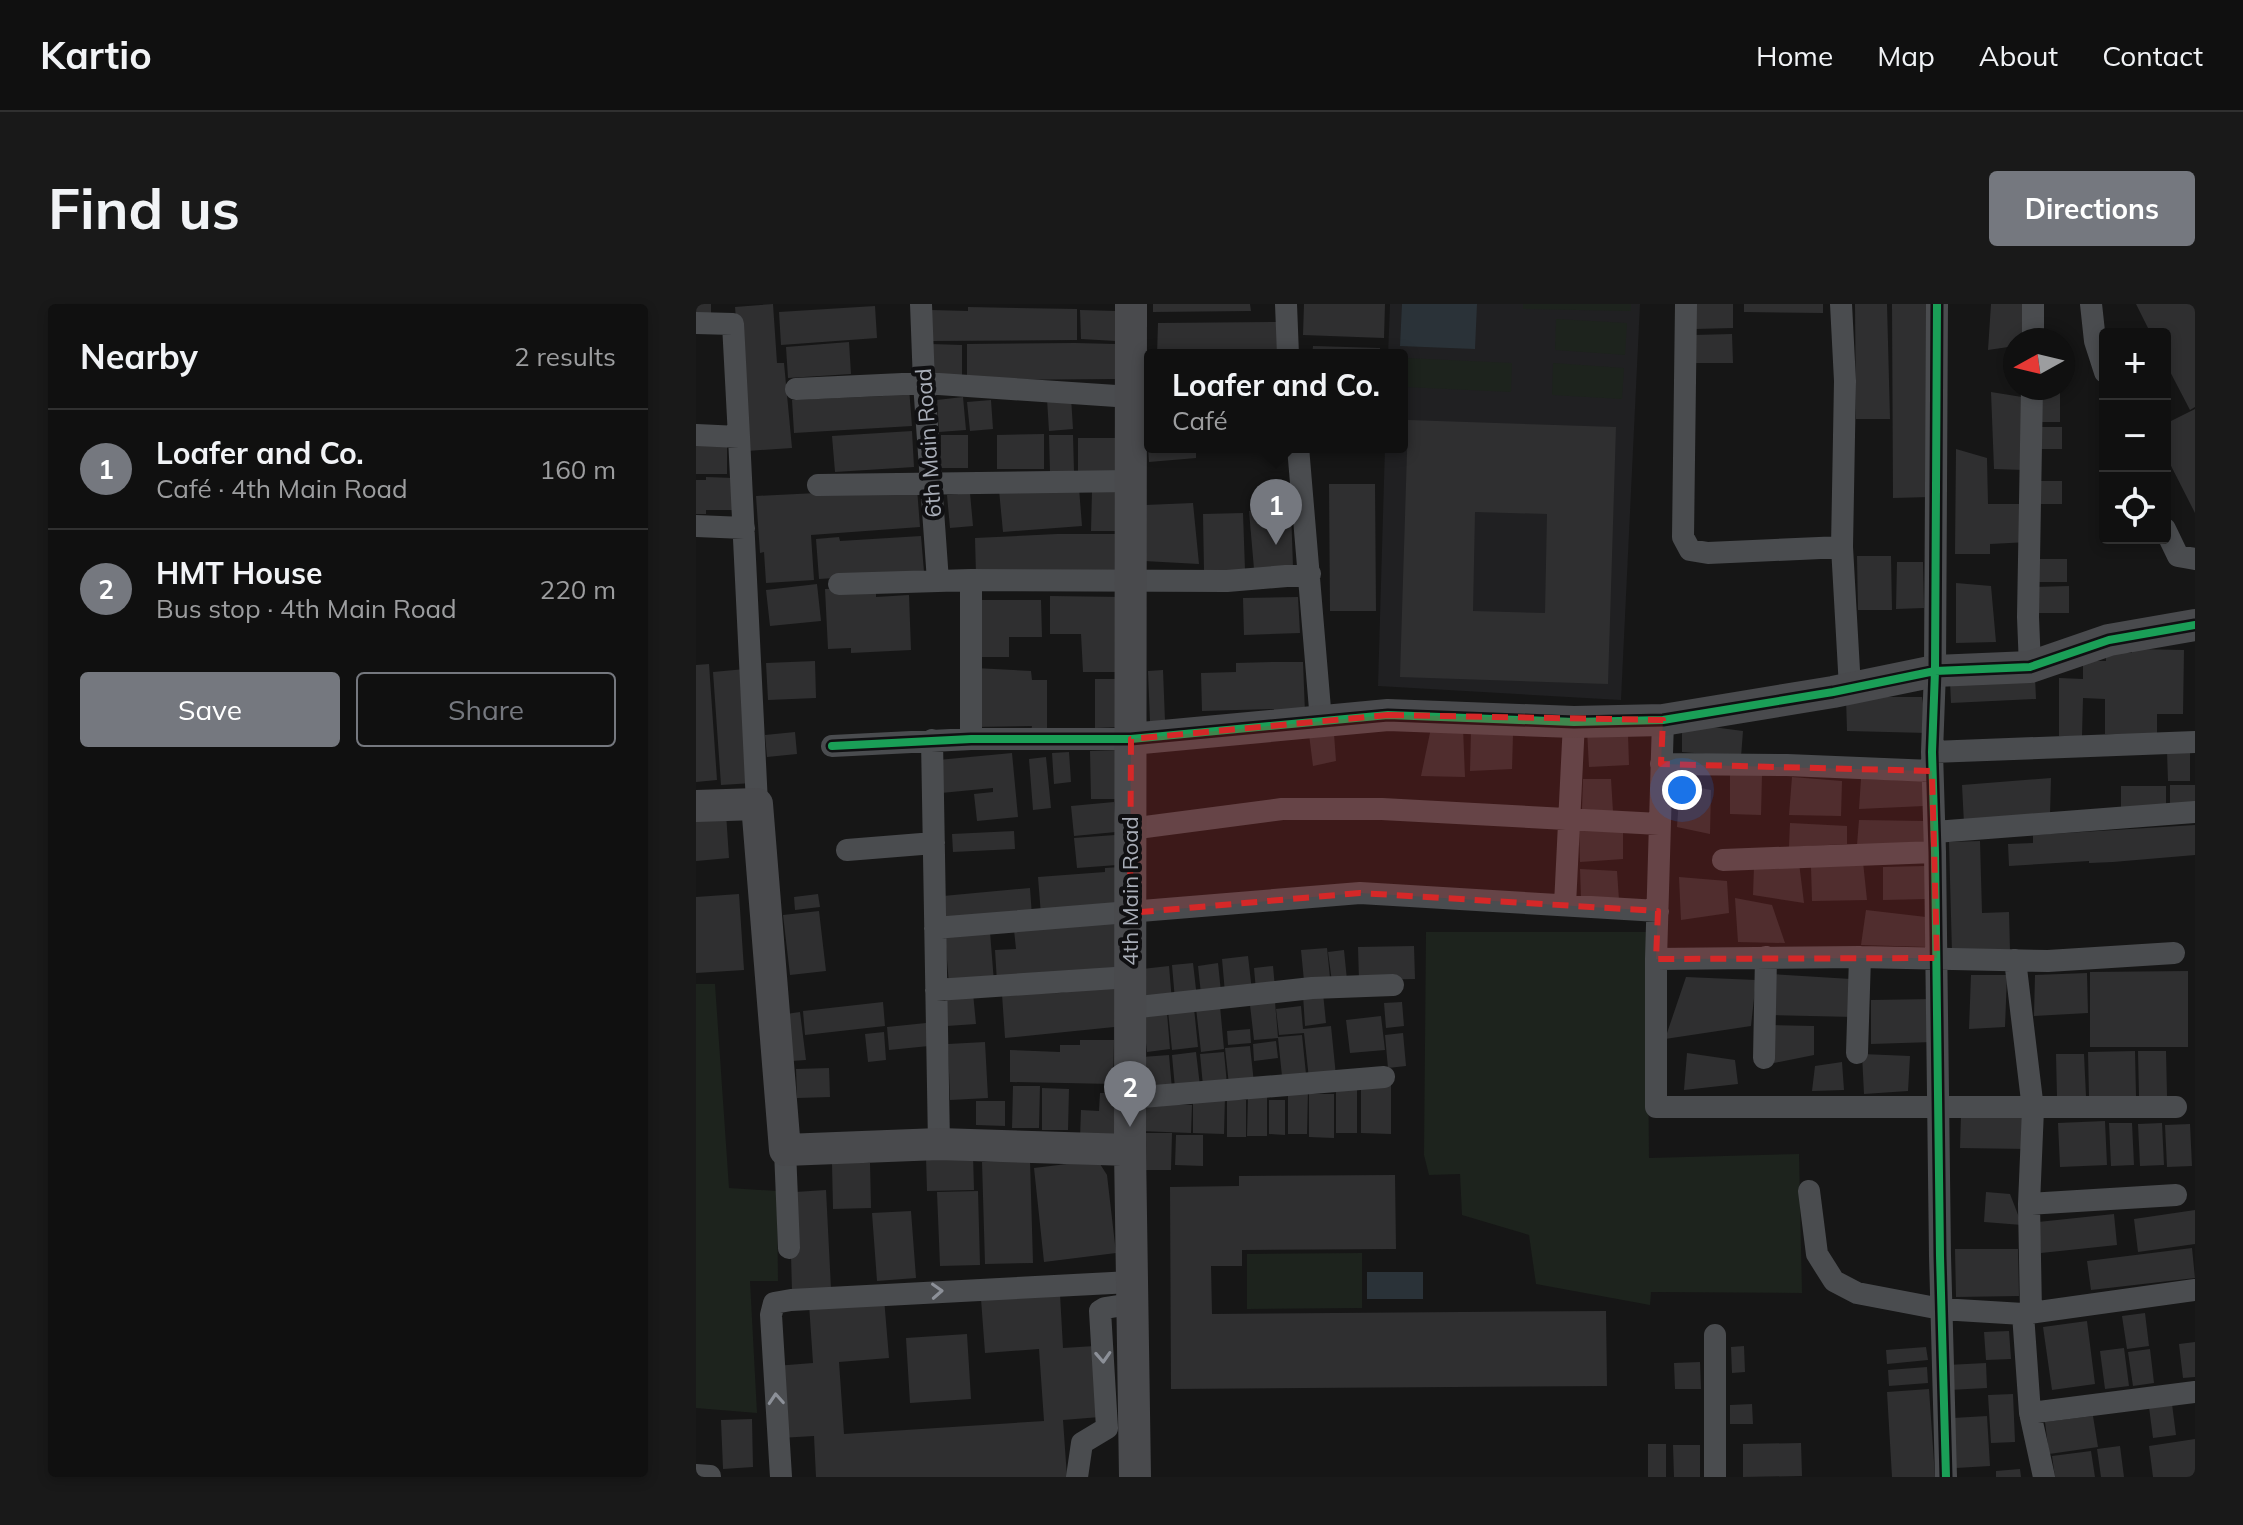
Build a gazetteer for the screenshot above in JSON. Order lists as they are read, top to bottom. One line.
{"streets":{"street":["6th Main Road","4th Main Road"]},"north":"left","page":{"header":"Kartio","nav":["Home","Map","About","Contact"],"buttons":["Directions",["Save","Share"]],"title":"Find us","heading":["Nearby","2 results"],"map_buttons":["+","−"],"popup":["Loafer and Co.","Café"],"list":[{"mark":"1","name":"Loafer and Co.","note":"Café · 4th Main Road","value":"160 m"},{"mark":"2","name":"HMT House","note":"Bus stop · 4th Main Road","value":"220 m"}],"pins":["1","2"]}}
